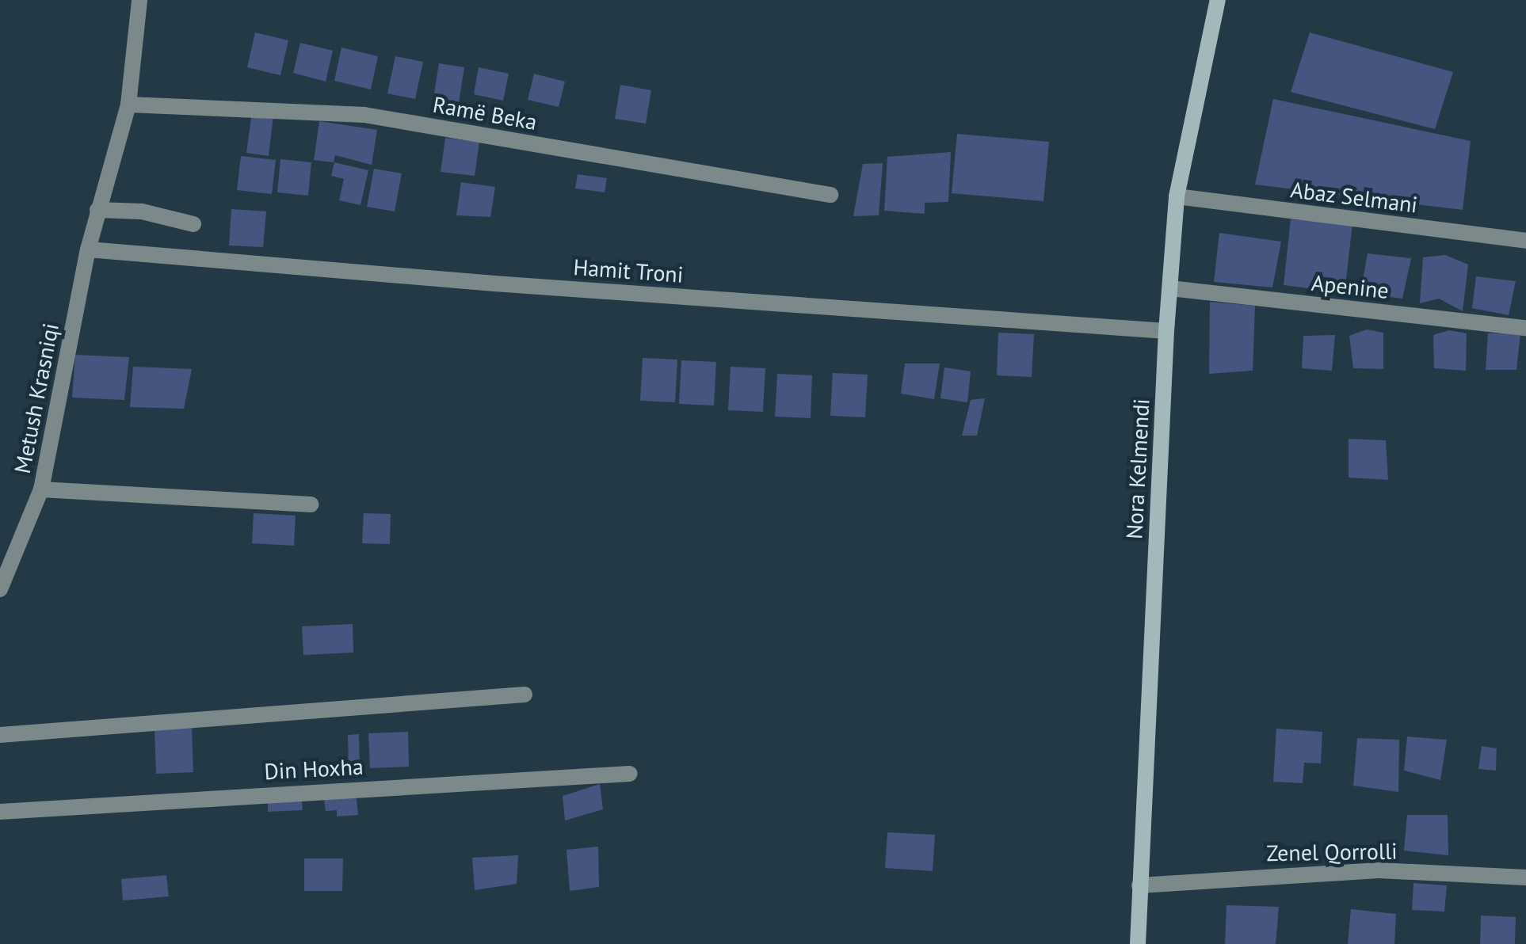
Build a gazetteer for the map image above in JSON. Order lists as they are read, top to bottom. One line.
{"streets":{"street":["Ramë Beka","Abaz Selmani","Hamit Troni","Apenine","Metush Krasniqi","Nora Kelmendi","Din Hoxha","Zenel Qorrolli"]},"crossings":[["Ramë Beka","Metush Krasniqi"],["Abaz Selmani","Nora Kelmendi"],["Hamit Troni","Metush Krasniqi"],["Hamit Troni","Nora Kelmendi"],["Apenine","Nora Kelmendi"],["Nora Kelmendi","Zenel Qorrolli"]]}
